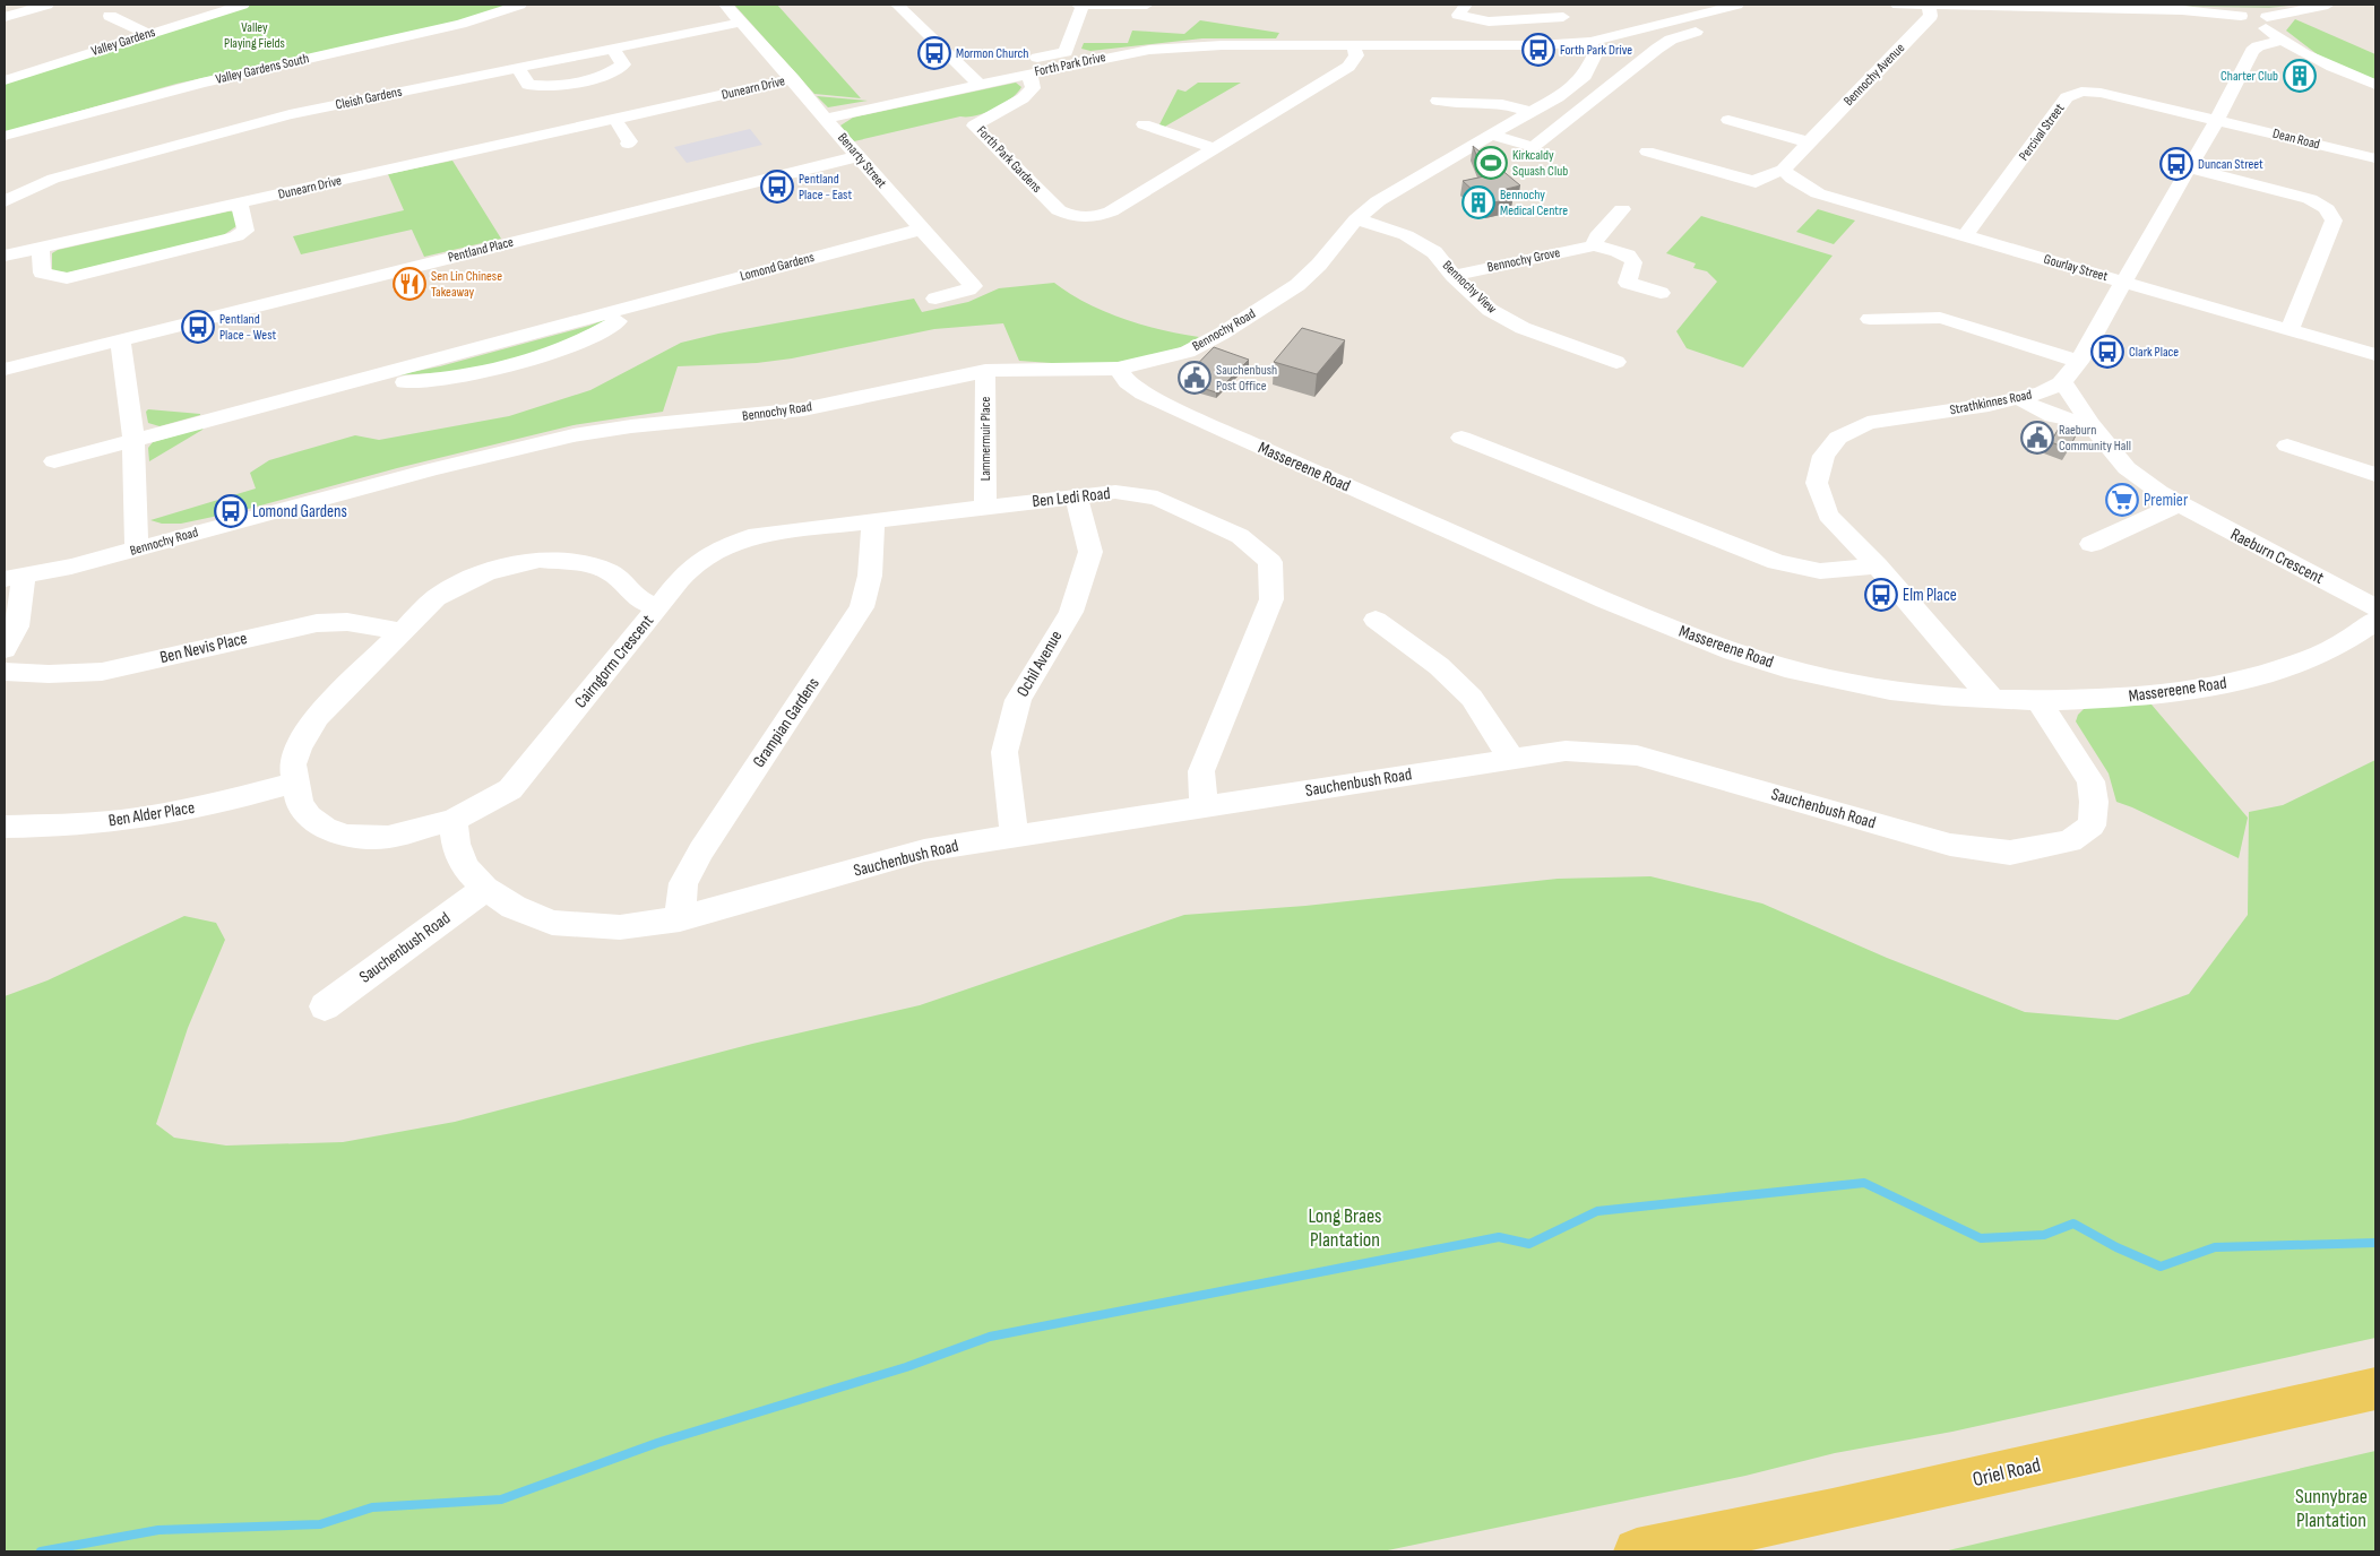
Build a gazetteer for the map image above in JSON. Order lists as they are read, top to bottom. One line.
{"streets":{"main road":["Oriel Road"],"street":["Valley Gardens","Forth Park Drive","Valley Gardens South","Bennochy Avenue","Dunearn Drive","Cleish Gardens","Percival Street","Dean Road","Forth Park Gardens","Benarty Street","Pentland Place","Bennochy Grove","Lomond Gardens","Gourlay Street","Bennochy View","Bennochy Road","Strathkinnes Road","Lammermuir Place","Massereene Road","Ben Ledi Road","Raeburn Crescent","Ben Nevis Place","Cairngorm Crescent","Ochil Avenue","Grampian Gardens","Sauchenbush Road","Ben Alder Place"]},"crossings":[["Forth Park Drive","Forth Park Gardens"],["Forth Park Drive","Benarty Street"],["Bennochy Avenue","Gourlay Street"],["Dunearn Drive","Benarty Street"],["Cleish Gardens","Benarty Street"],["Percival Street","Dean Road"],["Percival Street","Gourlay Street"],["Benarty Street","Pentland Place"],["Benarty Street","Lomond Gardens"],["Bennochy Grove","Bennochy View"],["Bennochy View","Bennochy Road"],["Bennochy Road","Lammermuir Place"],["Bennochy Road","Massereene Road"],["Strathkinnes Road","Massereene Road"],["Strathkinnes Road","Raeburn Crescent"],["Lammermuir Place","Ben Ledi Road"],["Massereene Road","Sauchenbush Road"],["Ben Ledi Road","Cairngorm Crescent"],["Ben Ledi Road","Ochil Avenue"],["Ben Ledi Road","Grampian Gardens"],["Ben Ledi Road","Sauchenbush Road"],["Ben Nevis Place","Cairngorm Crescent"],["Cairngorm Crescent","Sauchenbush Road"],["Cairngorm Crescent","Ben Alder Place"],["Ochil Avenue","Sauchenbush Road"],["Grampian Gardens","Sauchenbush Road"]],"parks":["Valley Playing Fields","Long Braes Plantation","Sunnybrae Plantation"],"places":{"bus stop":["Forth Park Drive","Mormon Church","Duncan Street","Pentland Place - East","Pentland Place - West","Clark Place","Lomond Gardens","Elm Place"],"building":["Charter Club","Bennochy Medical Centre"],"sports":["Kirkcaldy Squash Club"],"restaurant":["Sen Lin Chinese Takeaway"],"public building":["Sauchenbush Post Office","Raeburn Community Hall"],"supermarket":["Premier"]}}
